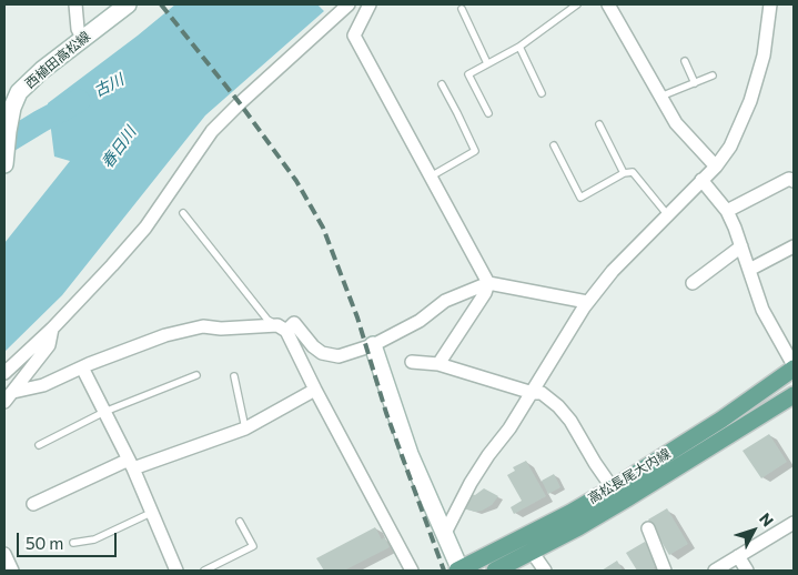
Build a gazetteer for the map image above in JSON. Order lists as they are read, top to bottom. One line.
{"streets":{"main road":["高松長尾大内線"],"street":["西植田高松線"]},"water":["古川","春日川"],"scale_bar":"50 m","north":"top right"}
